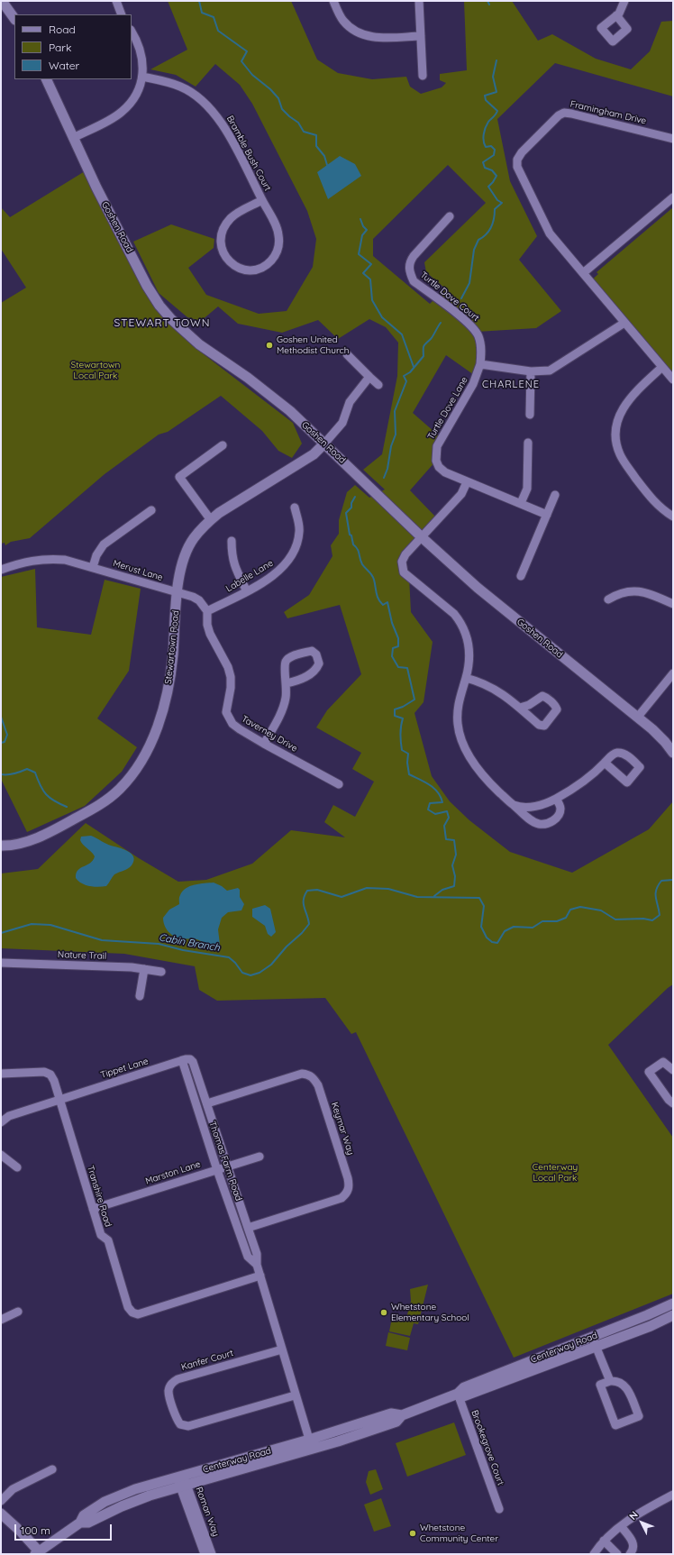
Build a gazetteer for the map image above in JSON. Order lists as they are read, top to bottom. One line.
{"streets":{"street":["Framingham Drive","Bramble Bush Court","Goshen Road","Turtle Dove Court","Turtle Dove Lane","Merust Lane","Labelle Lane","Stewartown Road","Taverney Drive","Nature Trail","Tippet Lane","Keymar Way","Thomas Farm Road","Marston Lane","Transhire Road","Centerway Road","Kanfer Court","Brookegrove Court","Roman Way"]},"crossings":[["Goshen Road","Stewartown Road"],["Turtle Dove Court","Turtle Dove Lane"],["Merust Lane","Stewartown Road"],["Labelle Lane","Taverney Drive"],["Tippet Lane","Thomas Farm Road"],["Tippet Lane","Transhire Road"],["Keymar Way","Thomas Farm Road"],["Thomas Farm Road","Marston Lane"],["Thomas Farm Road","Transhire Road"],["Thomas Farm Road","Centerway Road"],["Thomas Farm Road","Kanfer Court"],["Marston Lane","Transhire Road"],["Centerway Road","Brookegrove Court"],["Centerway Road","Roman Way"]],"districts":["STEWART TOWN","CHARLENE"],"water":["Cabin Branch"],"parks":["Stewartown Local Park","Centerway Local Park"],"places":["Goshen United Methodist Church","Whetstone Elementary School","Whetstone Community Center"],"legend":["Road","Park","Water"],"scale_bar":"100 m","north":"top left"}
